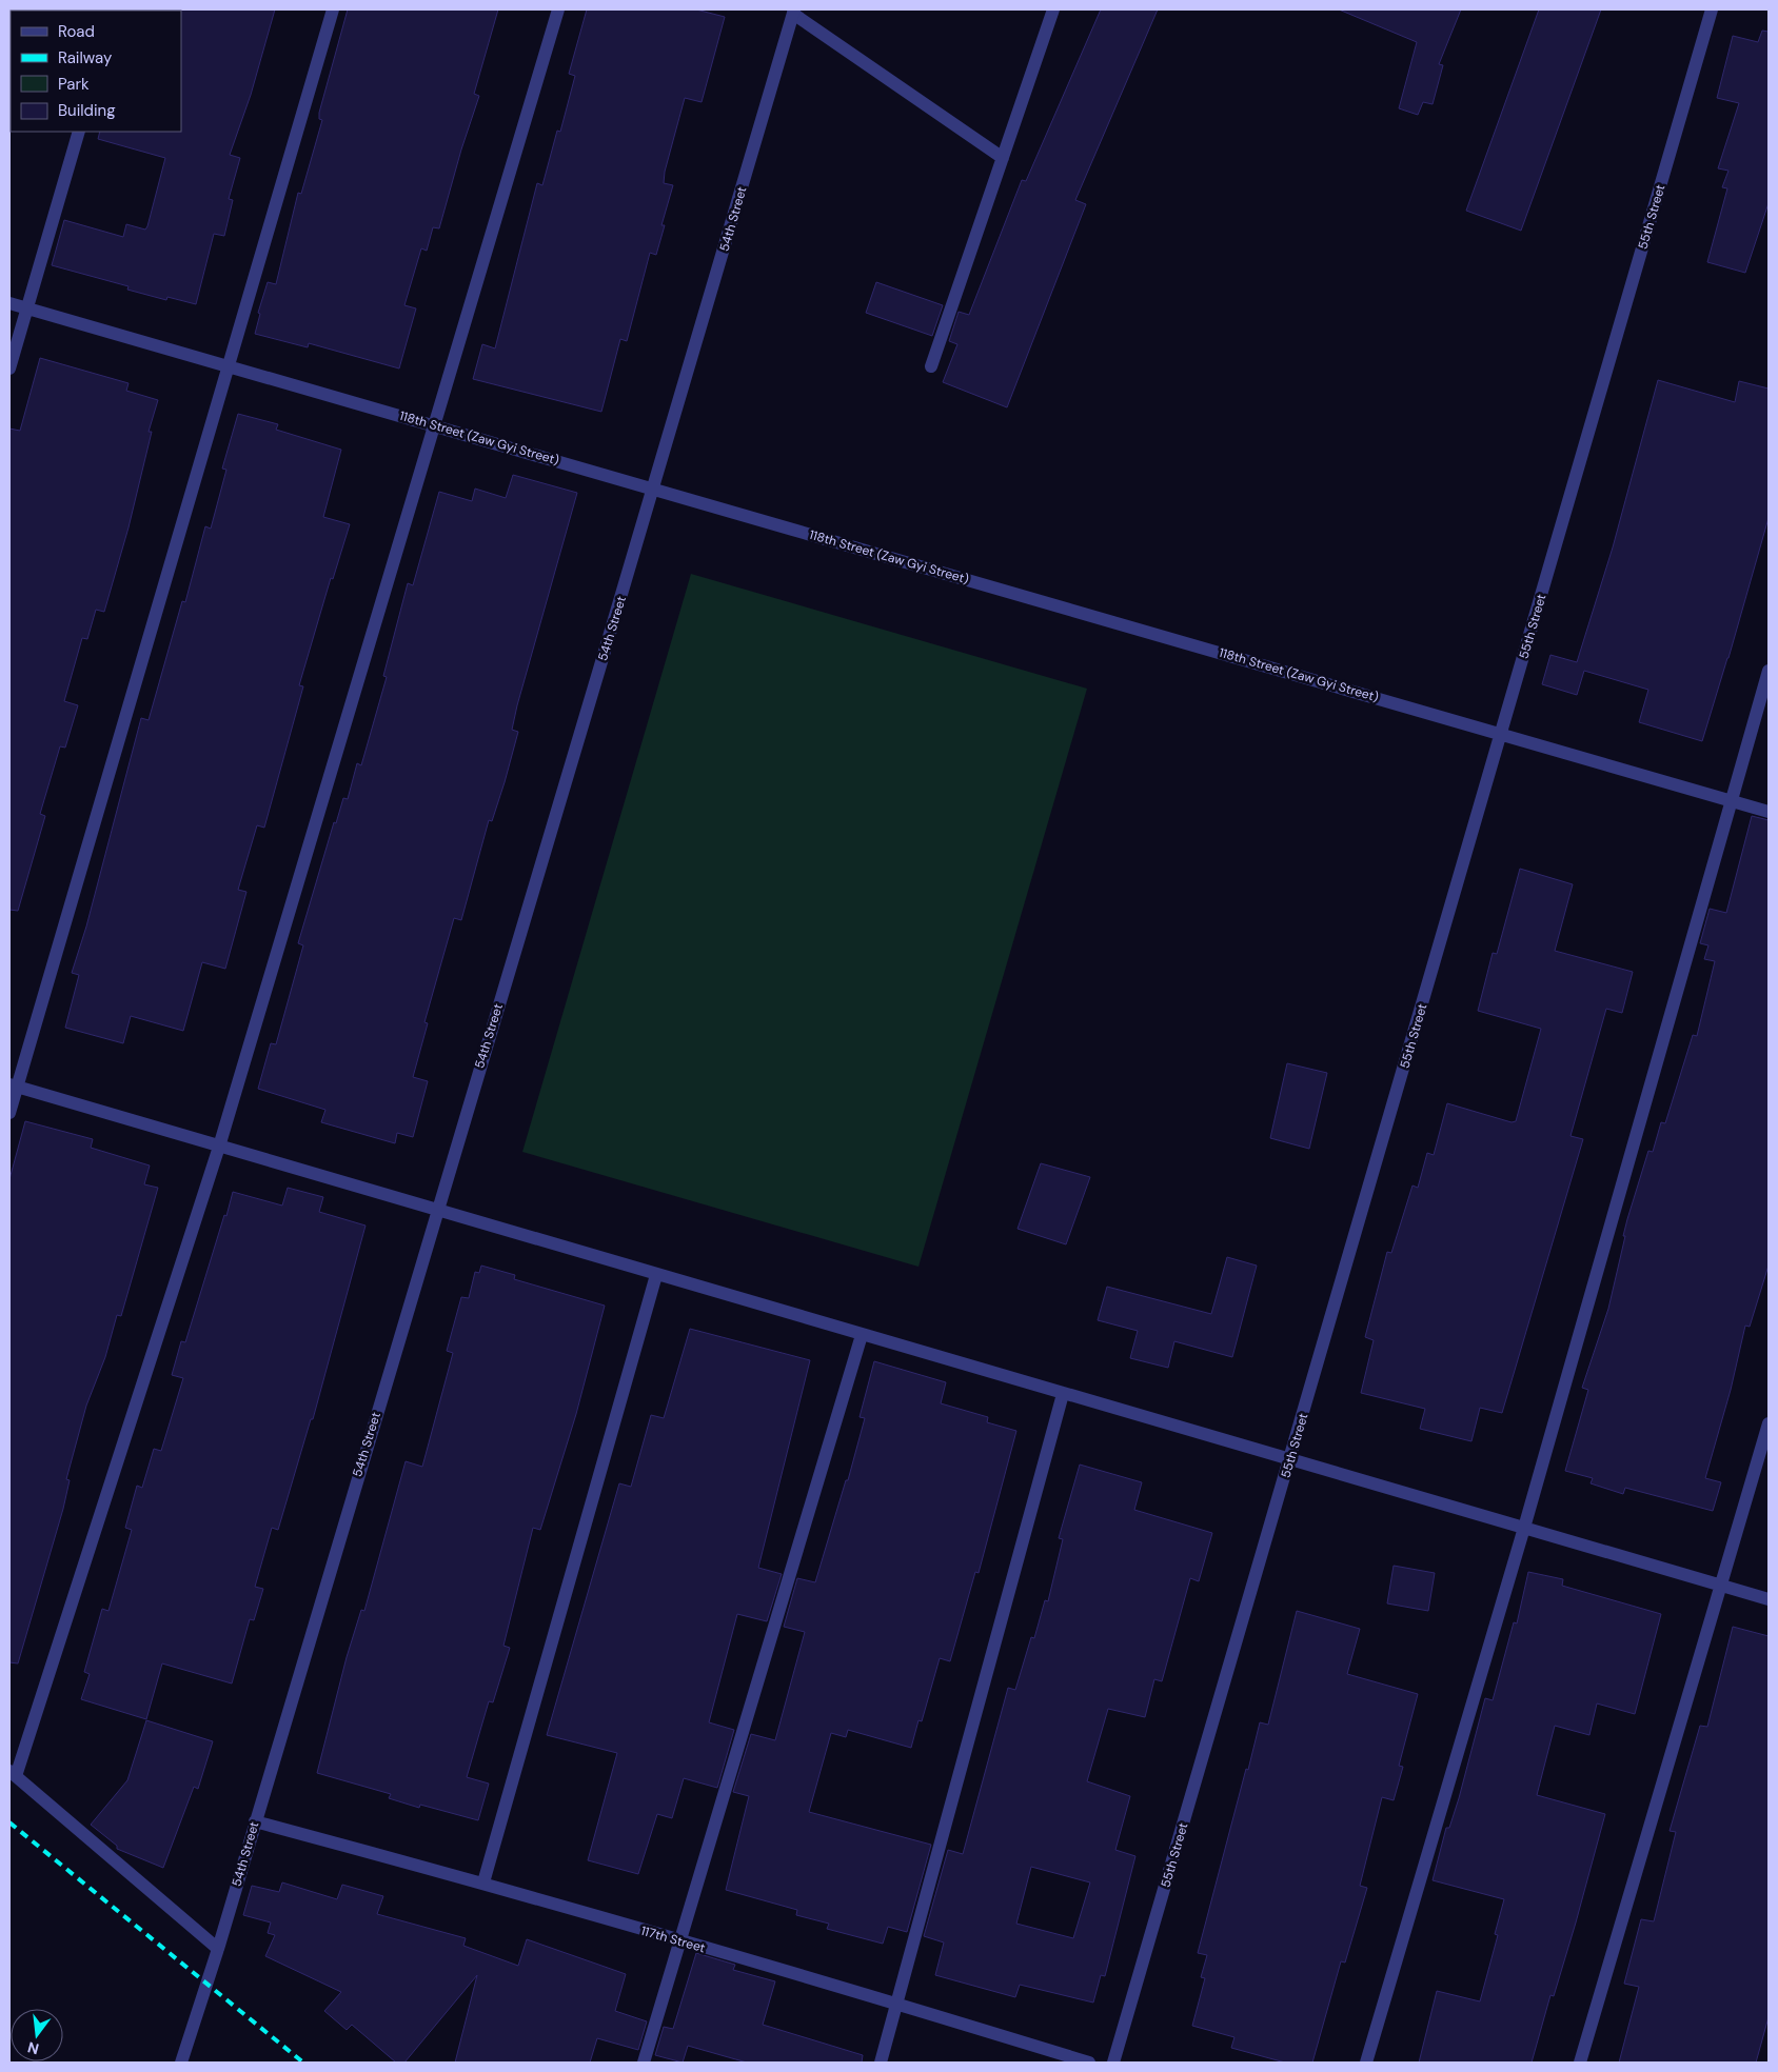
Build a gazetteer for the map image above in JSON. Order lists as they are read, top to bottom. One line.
{"streets":{"street":["55th Street","54th Street","118th Street (Zaw Gyi Street)","117th Street"]},"crossings":[["55th Street","118th Street (Zaw Gyi Street)"],["54th Street","118th Street (Zaw Gyi Street)"],["54th Street","117th Street"]],"legend":["Road","Railway","Park","Building"],"north":"bottom"}
